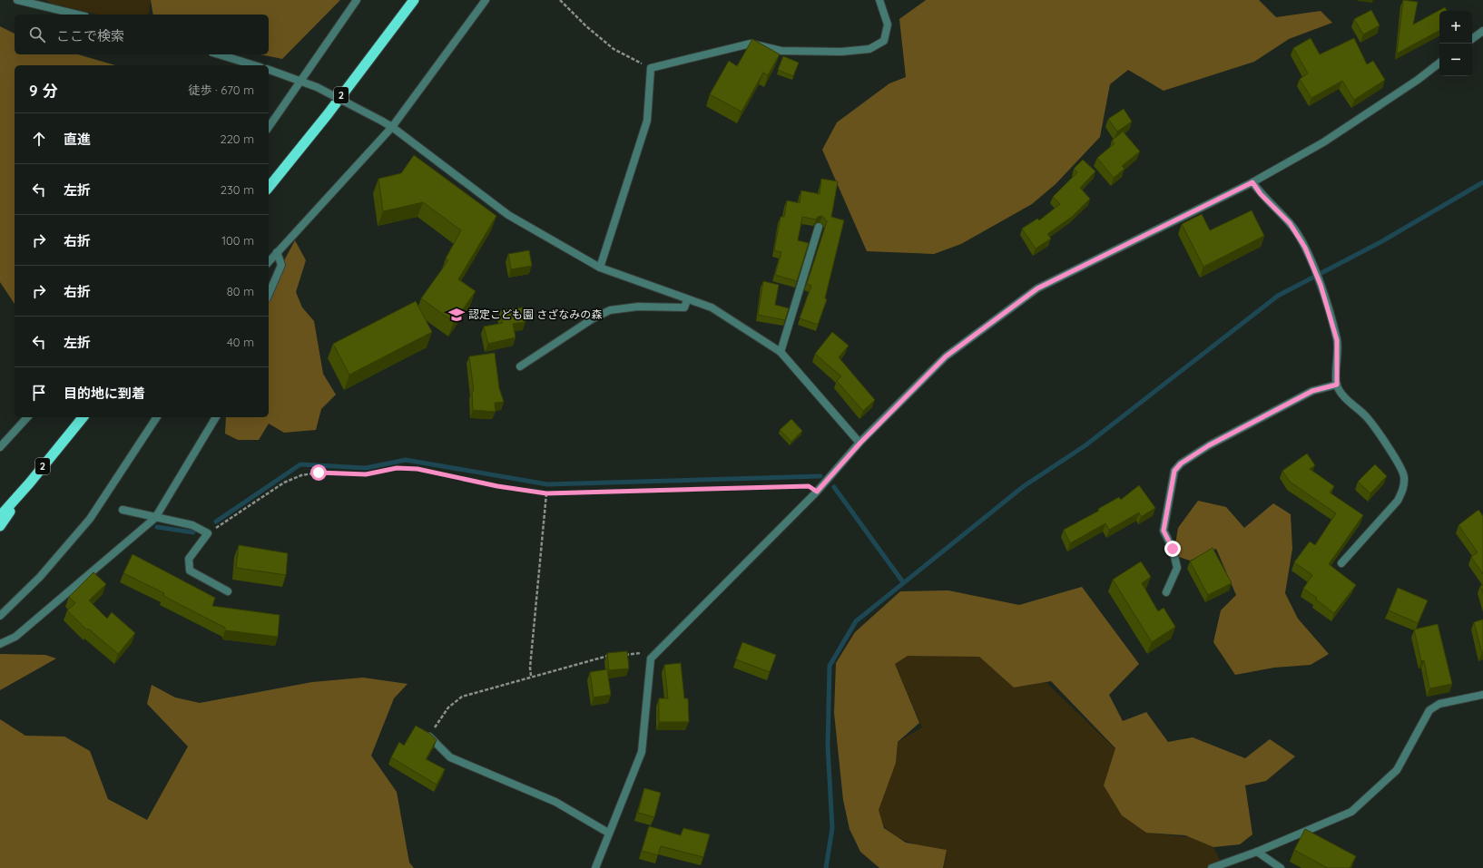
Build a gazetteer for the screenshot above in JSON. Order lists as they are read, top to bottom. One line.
{"streets":{"highway":["2"]},"places":{"school or university":["認定こども園 さざなみの森"]},"page":{"map_buttons":["+","−"],"search":"ここで検索","heading":["9 分","徒歩 · 670 m"],"list":[["直進","220 m"],["左折","230 m"],["右折","100 m"],["右折","80 m"],["左折","40 m"],"目的地に到着"]}}
